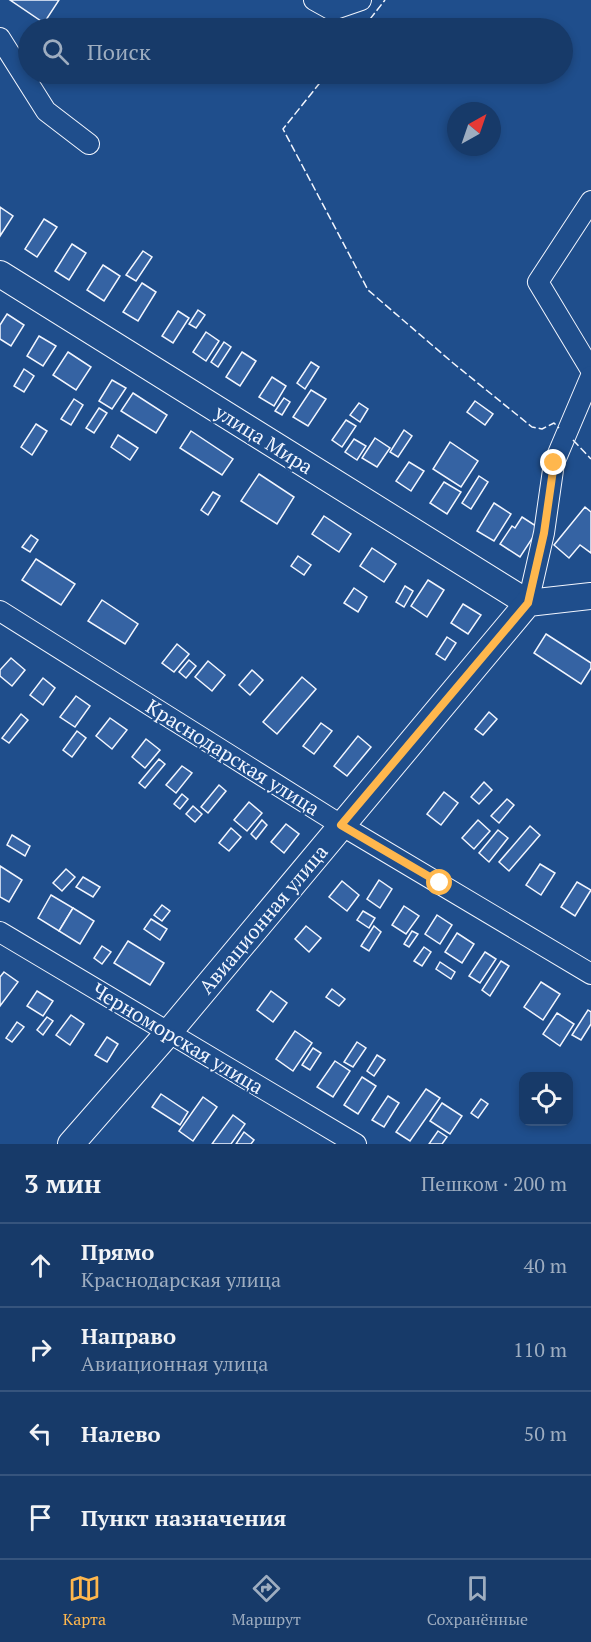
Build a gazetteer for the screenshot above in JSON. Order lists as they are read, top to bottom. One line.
{"streets":{"main road":["улица Мира","Авиационная улица"],"street":["Краснодарская улица","Черноморская улица"]},"crossings":[["улица Мира","Авиационная улица"],["Краснодарская улица","Авиационная улица"],["Авиационная улица","Черноморская улица"]],"north":"top right","page":{"search":"Поиск","heading":["3 мин","Пешком · 200 m"],"list":[["Прямо","Краснодарская улица","40 m"],["Направо","Авиационная улица","110 m"],["Налево","50 m"],"Пункт назначения"],"nav":["Карта","Маршрут","Сохранённые"]}}
